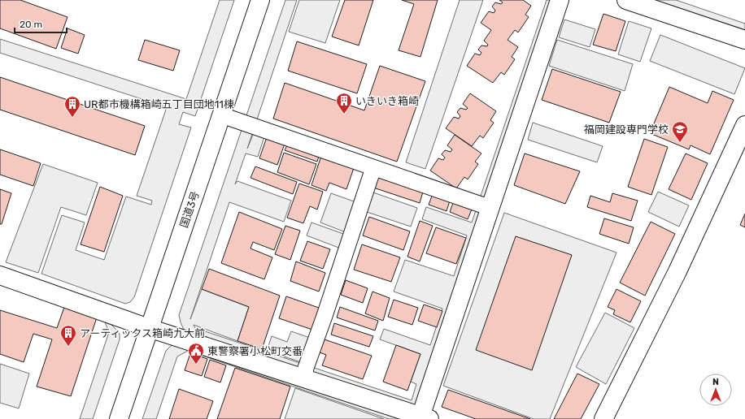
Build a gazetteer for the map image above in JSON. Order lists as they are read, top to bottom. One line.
{"streets":{"main road":["国道3号"]},"places":{"building":["いきいき箱崎","UR都市機構箱崎五丁目団地11棟","アーティックス箱崎九大前"],"school or university":["福岡建設専門学校"],"public building":["東警察署小松町交番"]},"scale_bar":"20 m","north":"top"}
